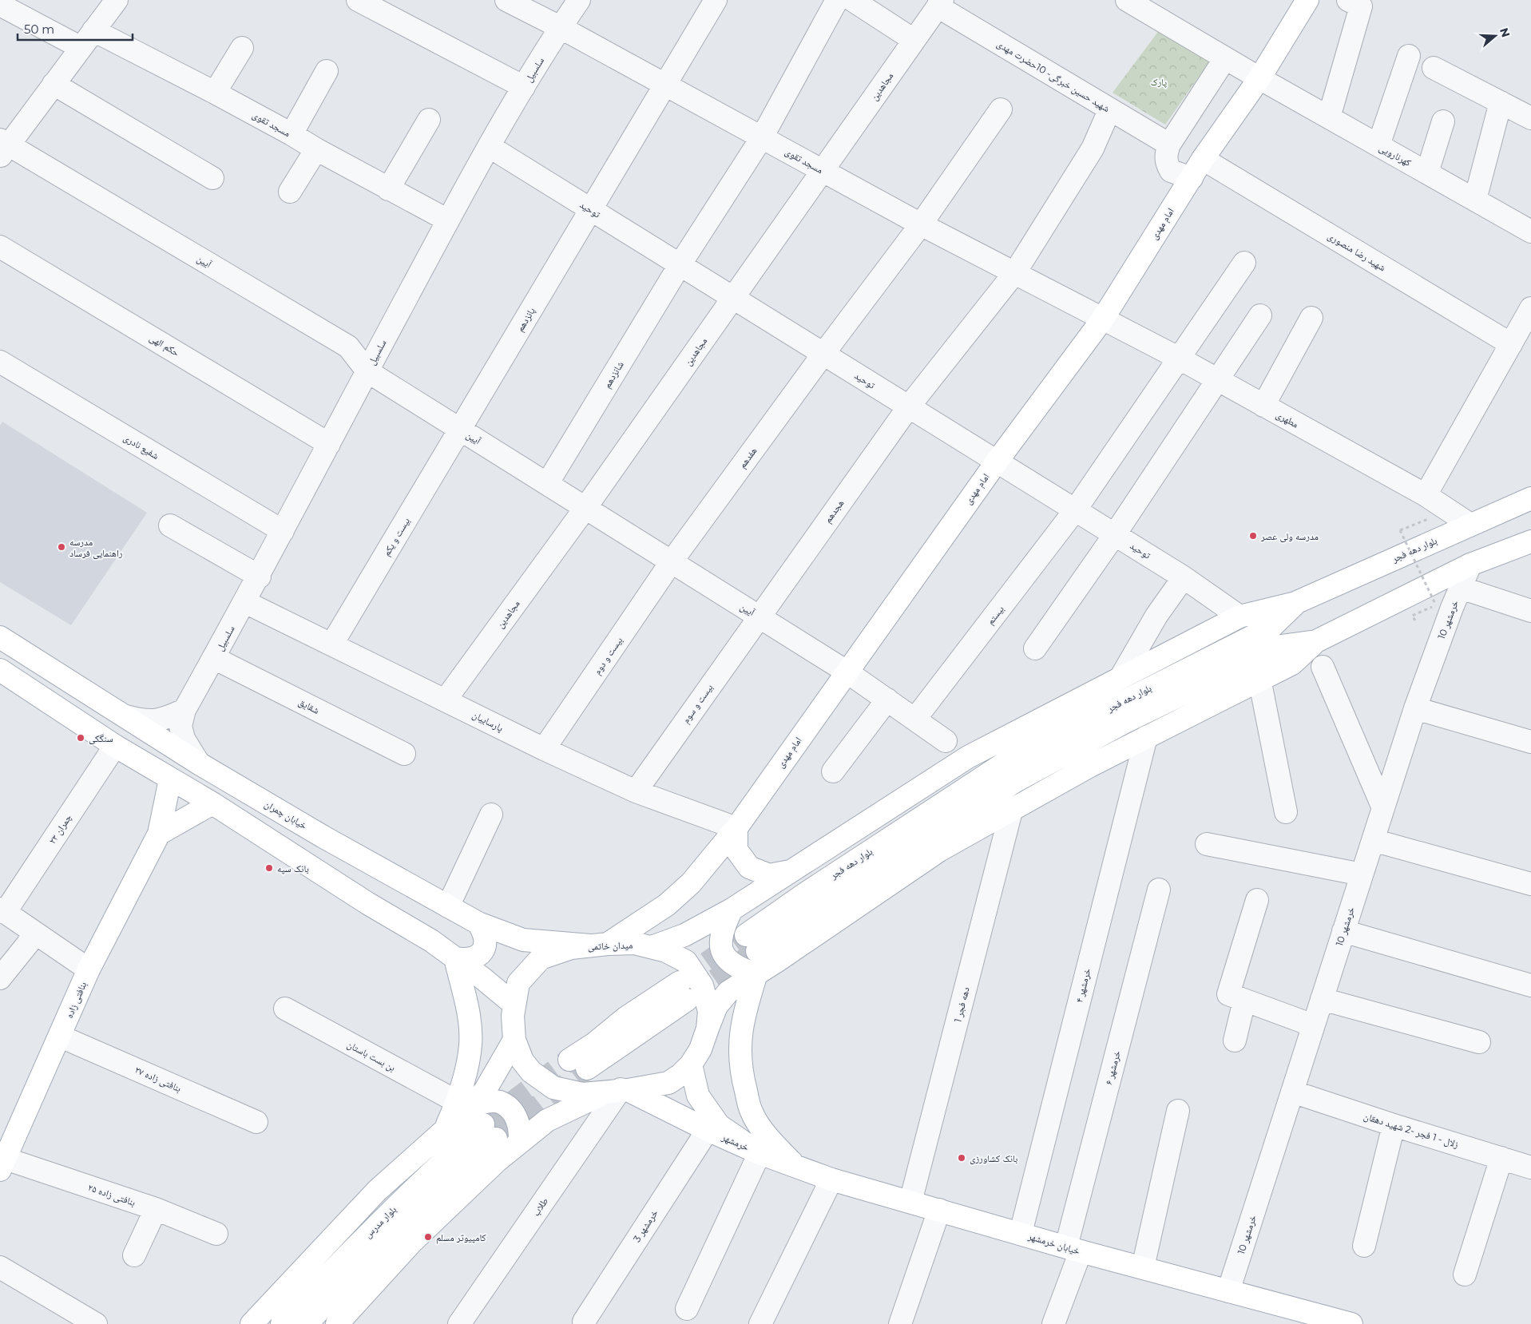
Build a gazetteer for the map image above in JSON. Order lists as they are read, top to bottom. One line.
{"streets":{"main road":["امام مهدی","بلوار دهه فجر","خیابان چمران","میدان خاتمی","بنافتی زاده","خرمشهر","بلوار مدرس","خیابان خرمشهر"],"street":["سلسبیل","شهید حسین خبرگی- 10حضرت مهدی","مجاهدین","مسجد تقوی","کهرنارویی","توحید","شهید رضا منصوری","آیین","پانزدهم","حکم الهی","شانزدهم","مطهری","شفیع نادری","هفدهم","هجدهم","بیست و یکم","بیستم","خرمشهر 10","بیست و دوم","بیست و سوم","شقایق","پارساییان","چمران ۲۳","خرمشهر ۴","دهه فجر 1","بن بست باستان","خرمشهر ۶","بنافتی زاده ۲۷","زلال - 1 فجر -2 شهید دهقان","بنافتی زاده ۲۵","طلاب","خرمشهر 3"]},"crossings":[["سلسبیل","مسجد تقوی"],["سلسبیل","توحید"],["سلسبیل","آیین"],["سلسبیل","حکم الهی"],["سلسبیل","شفیع نادری"],["سلسبیل","شقایق"],["سلسبیل","پارساییان"],["سلسبیل","خیابان چمران"],["شهید حسین خبرگی- 10حضرت مهدی","مجاهدین"],["شهید حسین خبرگی- 10حضرت مهدی","هجدهم"],["مجاهدین","مسجد تقوی"],["مجاهدین","توحید"],["مجاهدین","آیین"],["مجاهدین","پارساییان"],["مسجد تقوی","امام مهدی"],["مسجد تقوی","پانزدهم"],["مسجد تقوی","شانزدهم"],["مسجد تقوی","مطهری"],["مسجد تقوی","هفدهم"],["مسجد تقوی","هجدهم"],["کهرنارویی","امام مهدی"],["توحید","امام مهدی"],["توحید","پانزدهم"],["توحید","شانزدهم"],["توحید","هفدهم"],["توحید","هجدهم"],["توحید","بیستم"],["امام مهدی","شهید رضا منصوری"],["امام مهدی","آیین"],["امام مهدی","مطهری"],["امام مهدی","پارساییان"],["امام مهدی","خیابان چمران"],["امام مهدی","میدان خاتمی"],["آیین","پانزدهم"],["آیین","شانزدهم"],["آیین","هفدهم"],["آیین","هجدهم"],["آیین","بیست و یکم"],["آیین","بیستم"],["آیین","بیست و دوم"],["آیین","بیست و سوم"],["پانزدهم","بیست و یکم"],["مطهری","بلوار دهه فجر"],["هفدهم","بیست و دوم"],["هجدهم","بیست و سوم"],["بیست و یکم","پارساییان"],["بلوار دهه فجر","خرمشهر 10"],["خرمشهر 10","زلال - 1 فجر -2 شهید دهقان"],["خرمشهر 10","خیابان خرمشهر"],["بیست و دوم","پارساییان"],["بیست و سوم","پارساییان"],["خیابان چمران","میدان خاتمی"],["میدان خاتمی","خرمشهر"],["میدان خاتمی","طلاب"],["خرمشهر ۴","خیابان خرمشهر"],["بنافتی زاده","بنافتی زاده ۲۷"],["بنافتی زاده","بنافتی زاده ۲۵"],["دهه فجر 1","خیابان خرمشهر"],["خرمشهر ۶","خیابان خرمشهر"],["خرمشهر","طلاب"],["خرمشهر","خرمشهر 3"],["خرمشهر","خیابان خرمشهر"]],"parks":["پارک"],"places":["مدرسه ولی عصر","مدرسه راهنمایی فرساد","سنگکی","بانک سپه","بانک کشاورزی","کامپیوتر مسلم"],"scale_bar":"50 m","north":"right"}
